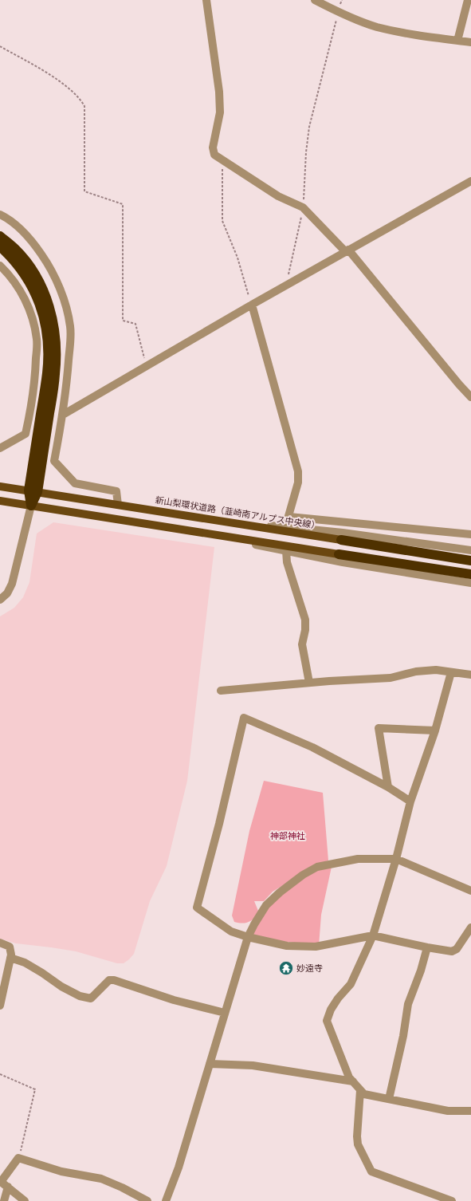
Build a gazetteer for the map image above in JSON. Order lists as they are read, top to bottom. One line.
{"streets":{"highway":["新山梨環状道路（韮崎南アルプス中央線）"]},"parks":["神部神社"],"places":{"temple":["妙遠寺"]}}
